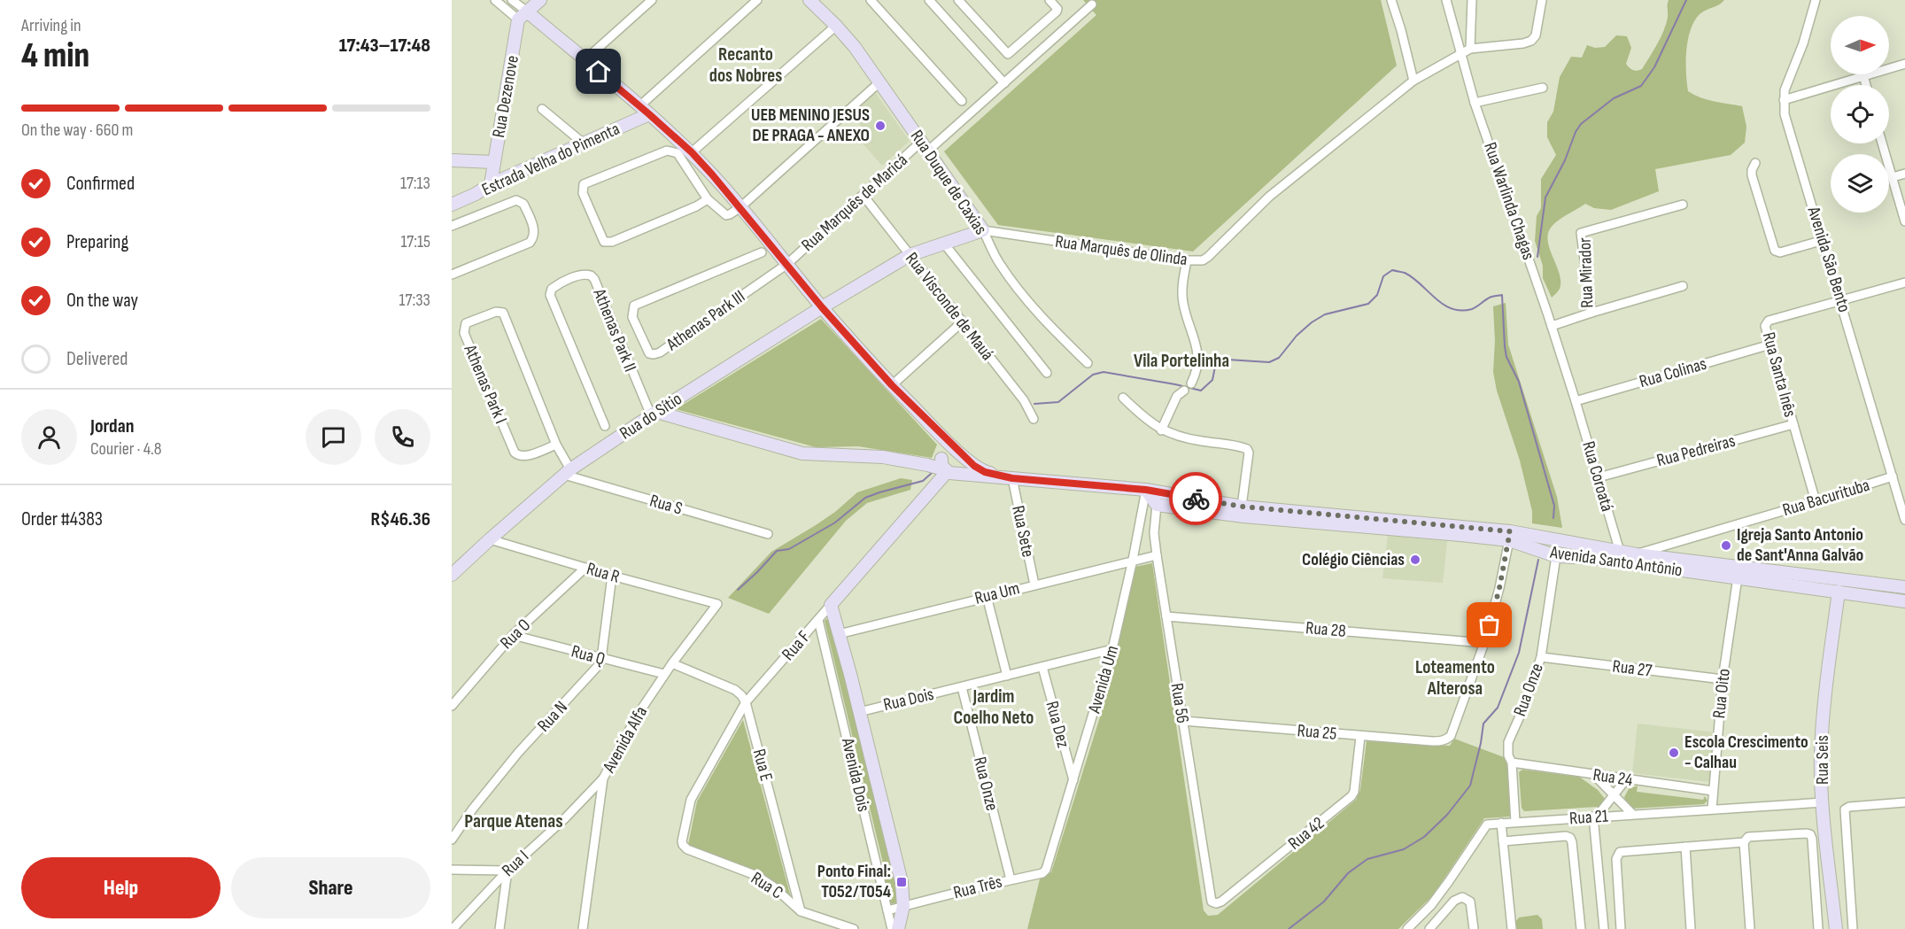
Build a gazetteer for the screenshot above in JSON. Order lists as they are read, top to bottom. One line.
{"streets":{"main road":["Rua Dezenove","Estrada Velha do Pimenta","Rua Duque de Caxias","Rua Marquês de Olinda","Rua do Sítio","Avenida Santo Antônio","Rua F","Rua Seis","Avenida Dois"],"street":["Rua Warlinda Chagas","Rua Marquês de Maricá","Avenida São Bento","Rua Mirador","Rua Visconde de Mauá","Athenas Park III","Athenas Park II","Rua Colinas","Rua Santa Inês","Athenas Park I","Rua Pedreiras","Rua Coroatá","Rua Bacurituba","Rua S","Rua Sete","Rua R","Rua Um","Rua 28","Rua O","Rua Q","Rua 27","Avenida Um","Rua Onze","Rua Oito","Rua Dois","Rua 56","Rua N","Rua Dez","Rua 25","Avenida Alfa","Rua E","Rua 24","Rua 21","Rua 42","Rua I","Rua C","Rua Três"]},"crossings":[["Rua Dezenove","Estrada Velha do Pimenta"],["Rua Dezenove","Avenida Santo Antônio"],["Estrada Velha do Pimenta","Avenida Santo Antônio"],["Rua Duque de Caxias","Rua Marquês de Maricá"],["Rua Duque de Caxias","Rua Marquês de Olinda"],["Rua Warlinda Chagas","Rua Marquês de Olinda"],["Rua Warlinda Chagas","Rua Mirador"],["Rua Warlinda Chagas","Rua Colinas"],["Rua Warlinda Chagas","Rua Coroatá"],["Rua Marquês de Maricá","Rua Visconde de Mauá"],["Rua Marquês de Maricá","Athenas Park III"],["Rua Marquês de Maricá","Avenida Santo Antônio"],["Rua Marquês de Olinda","Rua Visconde de Mauá"],["Rua Marquês de Olinda","Rua do Sítio"],["Rua Marquês de Olinda","Avenida Santo Antônio"],["Avenida São Bento","Rua Santa Inês"],["Avenida São Bento","Rua Bacurituba"],["Athenas Park III","Avenida Santo Antônio"],["Athenas Park II","Rua do Sítio"],["Athenas Park II","Avenida Santo Antônio"],["Rua Colinas","Rua Santa Inês"],["Rua Colinas","Rua Coroatá"],["Rua Santa Inês","Rua Pedreiras"],["Rua Santa Inês","Rua Bacurituba"],["Athenas Park I","Rua do Sítio"],["Athenas Park I","Rua S"],["Rua do Sítio","Rua S"],["Rua do Sítio","Avenida Santo Antônio"],["Rua do Sítio","Rua R"],["Rua Pedreiras","Rua Coroatá"],["Rua Coroatá","Avenida Santo Antônio"],["Rua Bacurituba","Avenida Santo Antônio"],["Rua Sete","Avenida Santo Antônio"],["Rua Sete","Rua Um"],["Avenida Santo Antônio","Rua F"],["Avenida Santo Antônio","Avenida Um"],["Avenida Santo Antônio","Rua Onze"],["Avenida Santo Antônio","Rua Oito"],["Avenida Santo Antônio","Rua 56"],["Avenida Santo Antônio","Rua Seis"],["Rua R","Rua O"],["Rua R","Rua N"],["Rua R","Avenida Alfa"],["Rua Um","Avenida Um"],["Rua Um","Rua 56"],["Rua Um","Avenida Dois"],["Rua 28","Rua 56"],["Rua 28","Rua 25"],["Rua O","Rua Q"],["Rua F","Rua E"],["Rua F","Avenida Dois"],["Rua F","Rua C"],["Rua Q","Rua N"],["Rua Q","Avenida Alfa"],["Rua 27","Rua Onze"],["Rua 27","Rua Oito"],["Avenida Um","Rua Dois"],["Avenida Um","Rua Dez"],["Avenida Um","Rua Três"],["Rua Onze","Rua Dois"],["Rua Onze","Rua 24"],["Rua Onze","Rua 21"],["Rua Onze","Rua Três"],["Rua Oito","Rua 24"],["Rua Oito","Rua 21"],["Rua Dois","Rua Dez"],["Rua Dois","Avenida Dois"],["Rua 56","Rua 25"],["Rua 56","Rua 42"],["Rua 25","Rua 42"],["Avenida Alfa","Rua I"],["Rua Seis","Rua 21"],["Rua E","Rua C"],["Avenida Dois","Rua Três"]],"districts":["Recanto dos Nobres","Vila Portelinha","Loteamento Alterosa","Jardim Coelho Neto","Parque Atenas"],"places":{"other":["UEB MENINO JESUS DE PRAGA - ANEXO","Igreja Santo Antonio de Sant'Anna Galvão","Colégio Ciências","Escola Crescimento - Calhau"],"transit":["Ponto Final: T052/T054"]},"north":"right","page":{"heading":["4 min","Arriving in","17:43–17:48"],"panel":["Jordan","Courier · 4.8","Order #4383","R$46.36"],"bar":"On the way · 660 m","list":[["Confirmed","17:13"],["Preparing","17:15"],["On the way","17:33"],"Delivered"],"buttons":["Help","Share"]}}
